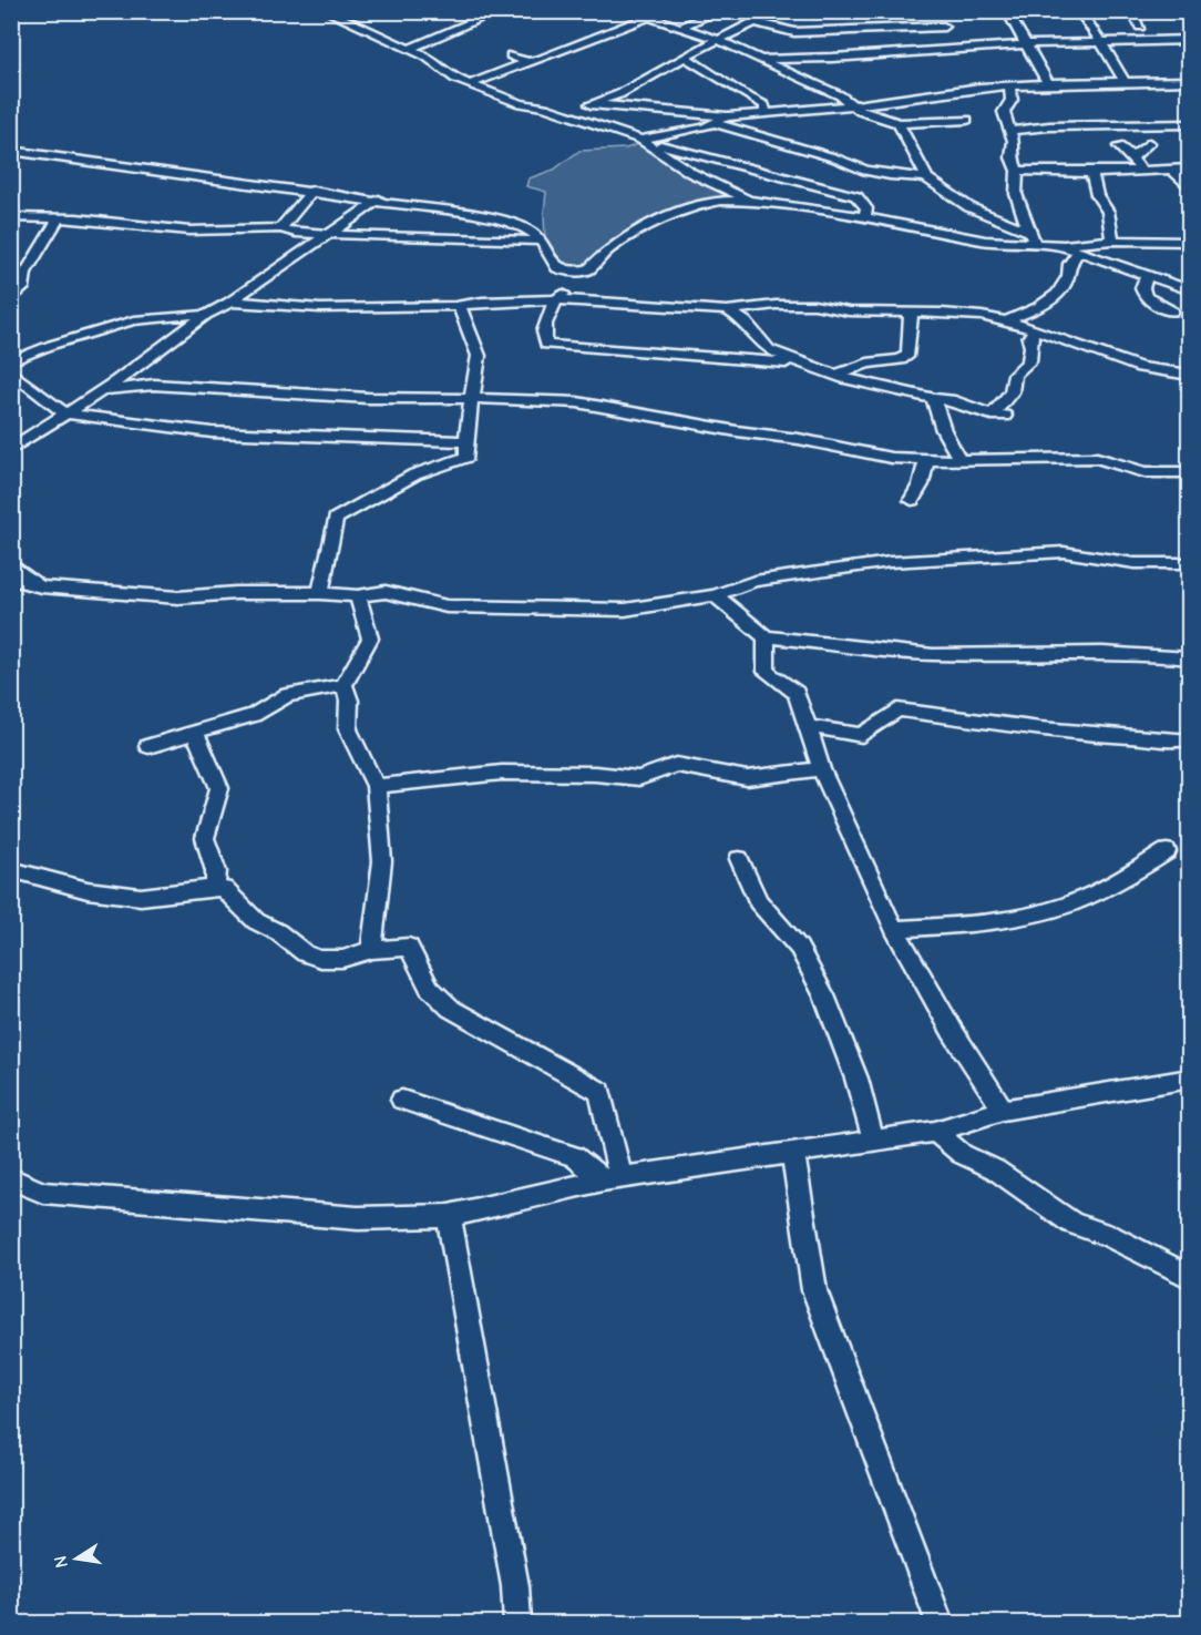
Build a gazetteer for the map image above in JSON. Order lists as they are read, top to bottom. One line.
{"north":"left"}
